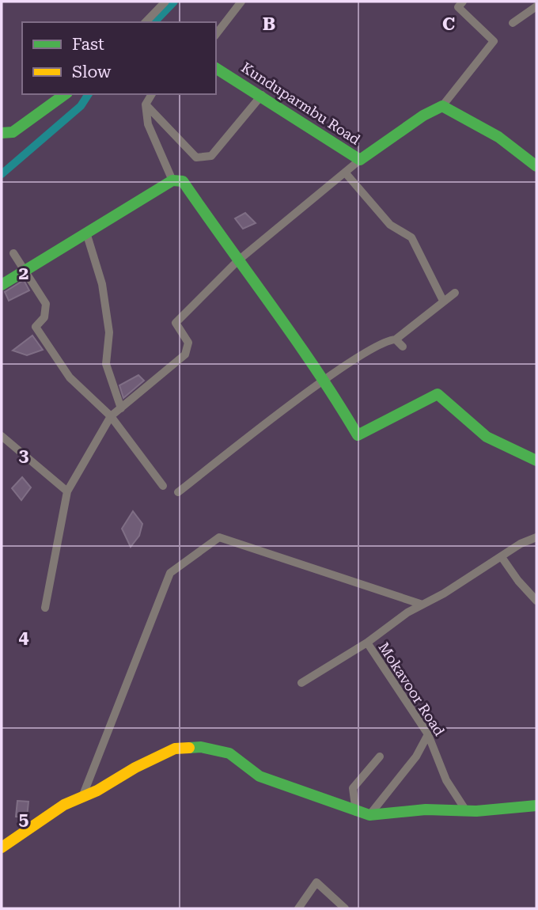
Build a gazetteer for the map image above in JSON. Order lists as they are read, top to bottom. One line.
{"streets":{"street":["Kunduparmbu Road","Mokavoor Road"]},"legend":["Fast","Slow"],"grid":{"columns":["B","C"],"rows":["2","3","4","5"]}}
